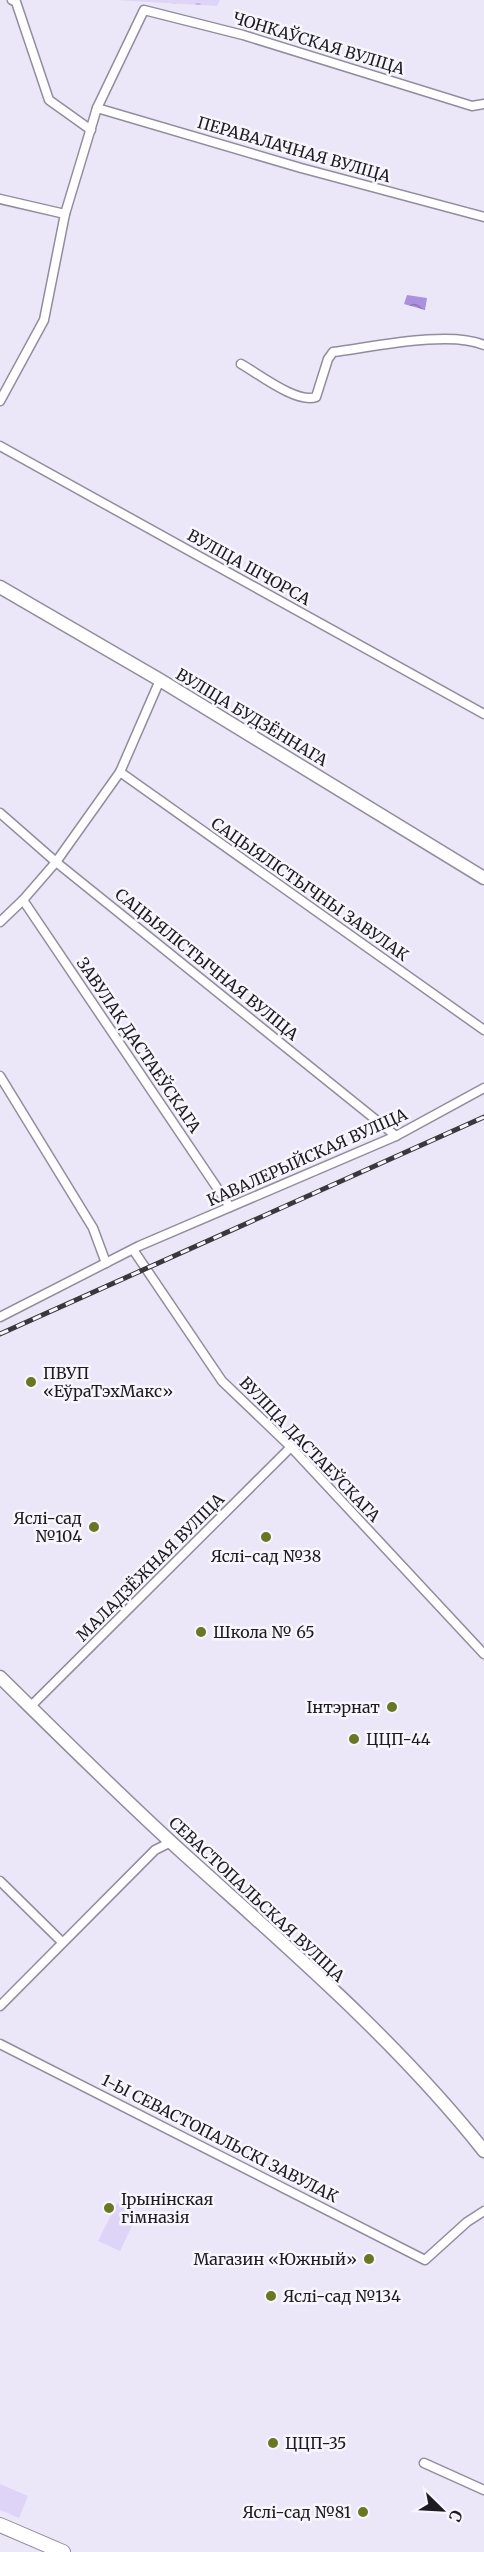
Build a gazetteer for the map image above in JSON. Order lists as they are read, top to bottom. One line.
{"streets":{"street":["ЧОНКАЎСКАЯ ВУЛІЦА","ПЕРАВАЛАЧНАЯ ВУЛІЦА","ВУЛІЦА ШЧОРСА","ВУЛІЦА БУДЗЁННАГА","САЦЫЯЛІСТЫЧНЫ ЗАВУЛАК","САЦЫЯЛІСТЫЧНАЯ ВУЛІЦА","ЗАВУЛАК ДАСТАЕЎСКАГА","КАВАЛЕРЫЙСКАЯ ВУЛІЦА","ВУЛІЦА ДАСТАЕЎСКАГА","МАЛАДЗЁЖНАЯ ВУЛІЦА","СЕВАСТОПАЛЬСКАЯ ВУЛІЦА","1-Ы СЕВАСТОПАЛЬСКІ ЗАВУЛАК"]},"crossings":[["ЧОНКАЎСКАЯ ВУЛІЦА","ПЕРАВАЛАЧНАЯ ВУЛІЦА"],["САЦЫЯЛІСТЫЧНАЯ ВУЛІЦА","КАВАЛЕРЫЙСКАЯ ВУЛІЦА"],["ЗАВУЛАК ДАСТАЕЎСКАГА","КАВАЛЕРЫЙСКАЯ ВУЛІЦА"],["КАВАЛЕРЫЙСКАЯ ВУЛІЦА","ВУЛІЦА ДАСТАЕЎСКАГА"],["ВУЛІЦА ДАСТАЕЎСКАГА","МАЛАДЗЁЖНАЯ ВУЛІЦА"],["МАЛАДЗЁЖНАЯ ВУЛІЦА","СЕВАСТОПАЛЬСКАЯ ВУЛІЦА"]],"places":["ПВУП «ЕўраТэхМакс»","Яслі-сад №104","Яслі-сад №38","Школа № 65","Інтэрнат","ЦЦП-44","Ірынінская гімназія","Магазин «Южный»","Яслі-сад №134","ЦЦП-35","Яслі-сад №81"],"north":"bottom right"}
